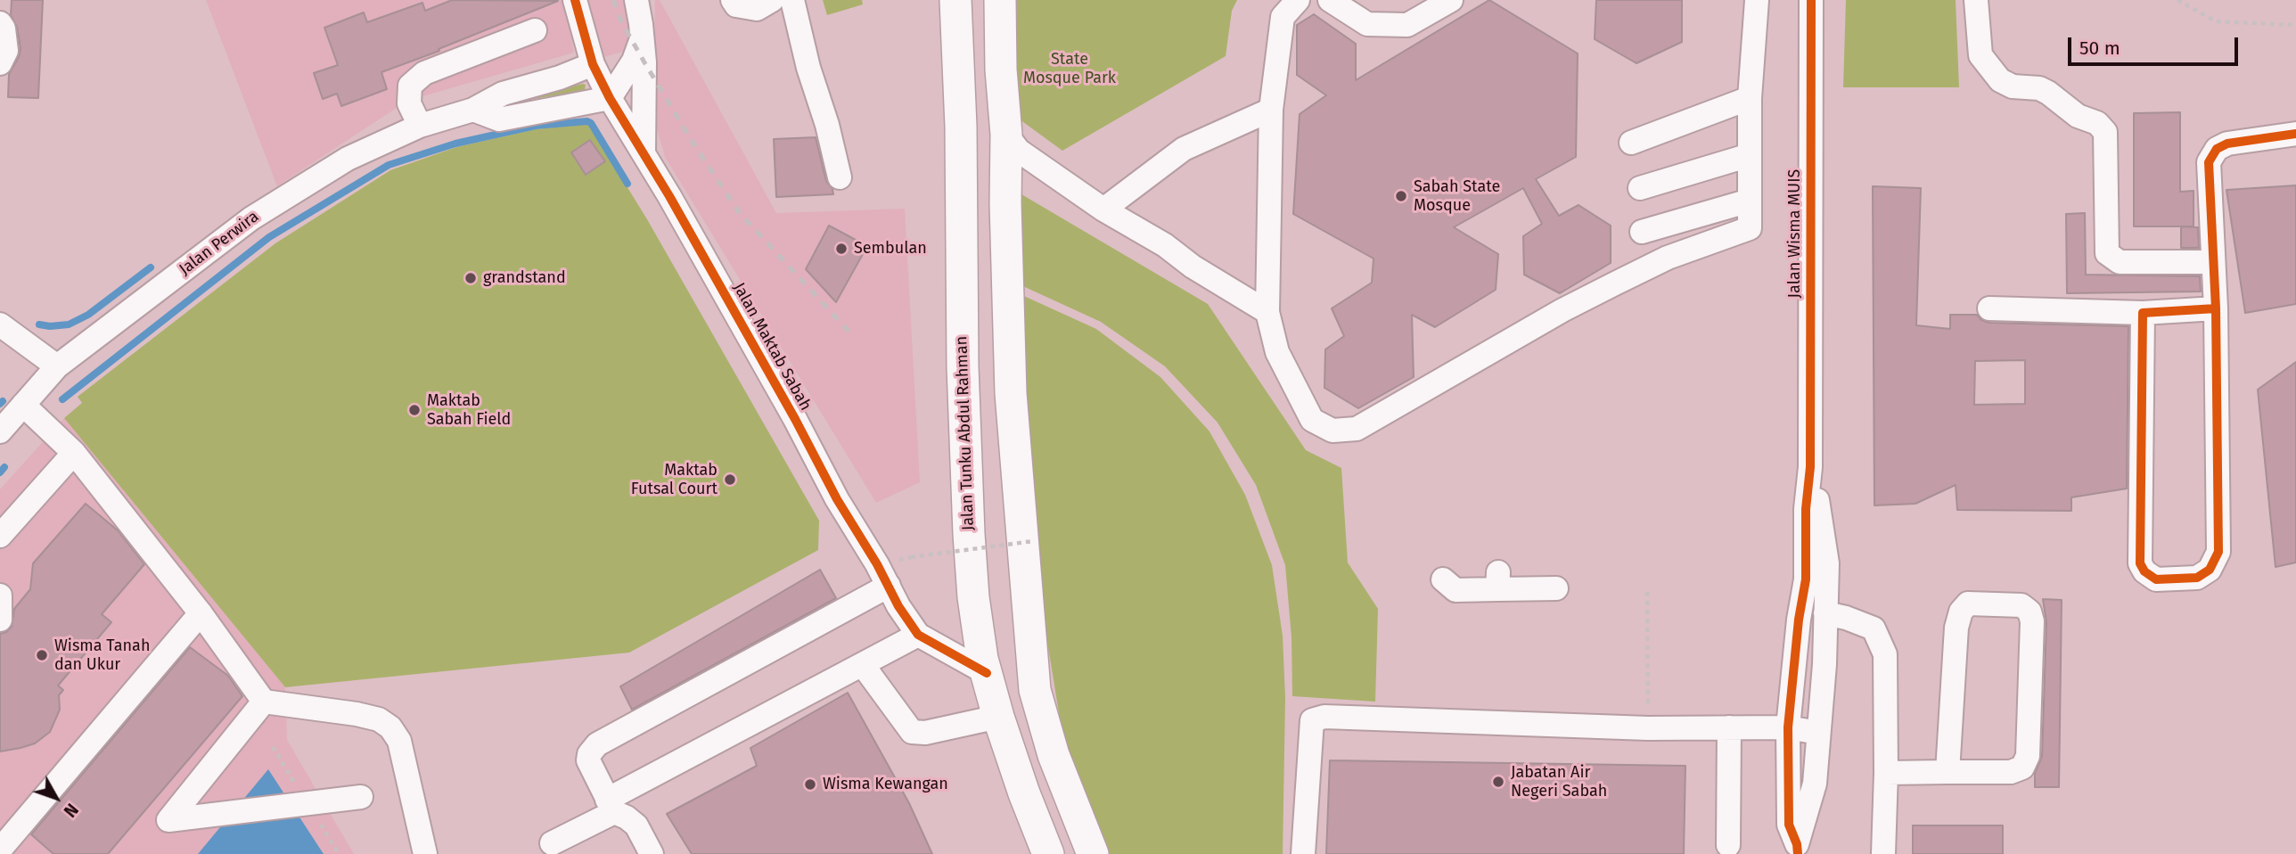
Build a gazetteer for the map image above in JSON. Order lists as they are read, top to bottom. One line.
{"streets":{"main road":["Jalan Tunku Abdul Rahman"],"street":["Jalan Wisma MUIS","Jalan Perwira","Jalan Maktab Sabah"]},"crossings":[["Jalan Perwira","Jalan Maktab Sabah"],["Jalan Maktab Sabah","Jalan Tunku Abdul Rahman"]],"parks":["State Mosque Park"],"places":["Sabah State Mosque","Sembulan","grandstand","Maktab Sabah Field","Maktab Futsal Court","Wisma Tanah dan Ukur","Jabatan Air Negeri Sabah","Wisma Kewangan"],"scale_bar":"50 m","north":"bottom right"}
